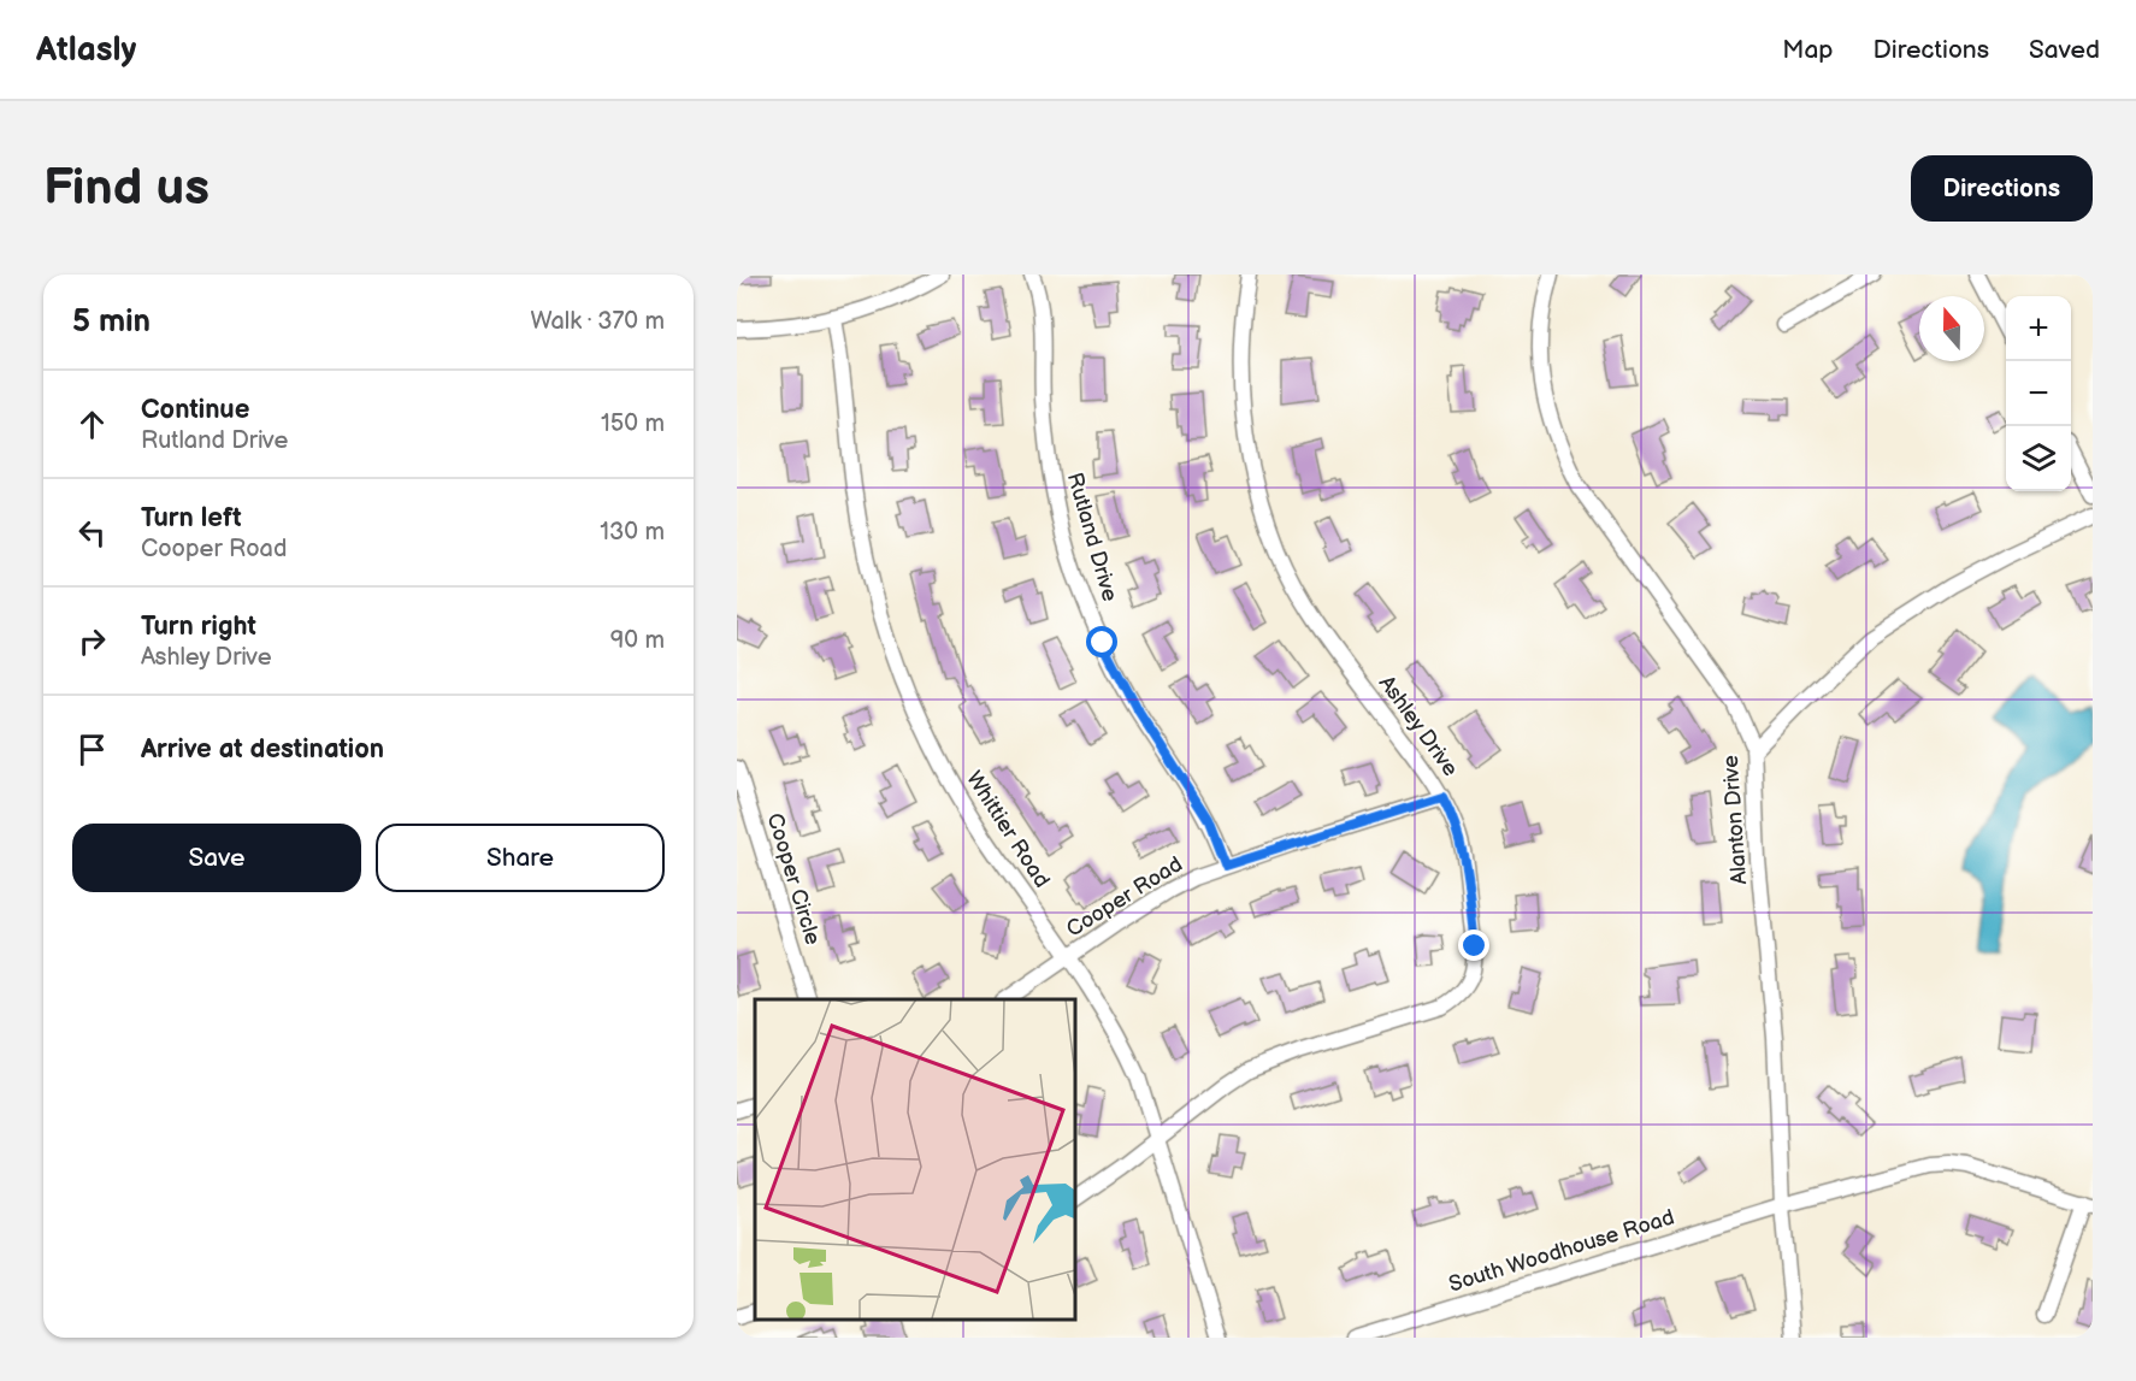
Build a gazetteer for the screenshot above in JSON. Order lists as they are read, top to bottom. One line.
{"streets":{"street":["Rutland Drive","Ashley Drive","Alanton Drive","Whittier Road","Cooper Circle","Cooper Road","South Woodhouse Road"]},"crossings":[["Rutland Drive","Cooper Road"],["Ashley Drive","Whittier Road"],["Ashley Drive","Cooper Road"],["Alanton Drive","South Woodhouse Road"],["Whittier Road","Cooper Road"]],"north":"top","page":{"header":"Atlasly","nav":["Map","Directions","Saved"],"buttons":["Directions",["Save","Share"]],"title":"Find us","heading":["5 min","Walk · 370 m"],"map_buttons":["+","−"],"list":[["Continue","Rutland Drive","150 m"],["Turn left","Cooper Road","130 m"],["Turn right","Ashley Drive","90 m"],"Arrive at destination"]}}
